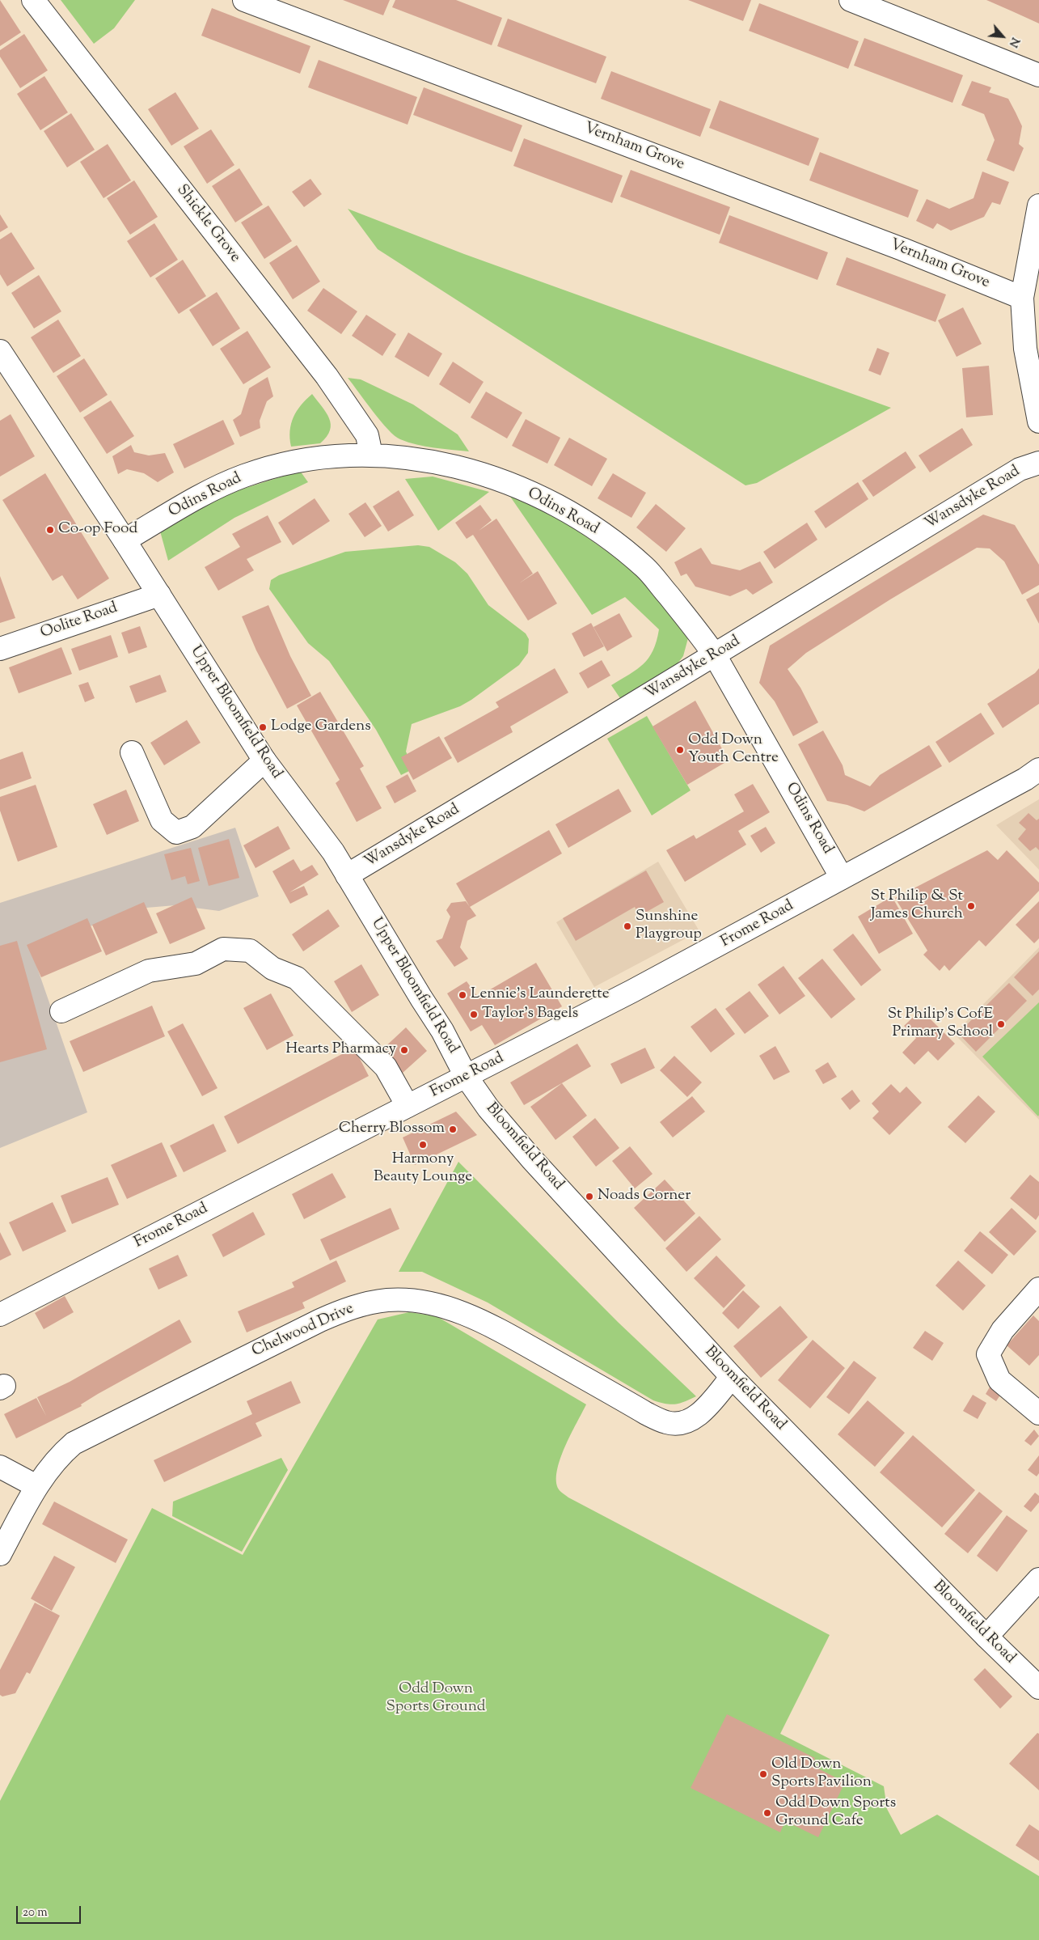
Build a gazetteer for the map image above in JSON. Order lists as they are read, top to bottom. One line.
{"streets":{"street":["Vernham Grove","Shickle Grove","Odins Road","Wansdyke Road","Oolite Road","Upper Bloomfield Road","Frome Road","Bloomfield Road","Chelwood Drive"]},"crossings":[["Shickle Grove","Odins Road"],["Odins Road","Wansdyke Road"],["Odins Road","Upper Bloomfield Road"],["Odins Road","Frome Road"],["Wansdyke Road","Upper Bloomfield Road"],["Oolite Road","Upper Bloomfield Road"],["Upper Bloomfield Road","Frome Road"],["Upper Bloomfield Road","Bloomfield Road"],["Frome Road","Bloomfield Road"],["Bloomfield Road","Chelwood Drive"]],"parks":["Odd Down Sports Ground"],"places":["Co-op Food","Lodge Gardens","Odd Down Youth Centre","St Philip & St James Church","Sunshine Playgroup","Lennie's Launderette","Taylor’s Bagels","St Philip's CofE Primary School","Hearts Pharmacy","Cherry Blossom","Harmony Beauty Lounge","Noads Corner","Old Down Sports Pavilion","Odd Down Sports Ground Cafe"],"scale_bar":"20 m","north":"bottom right"}
